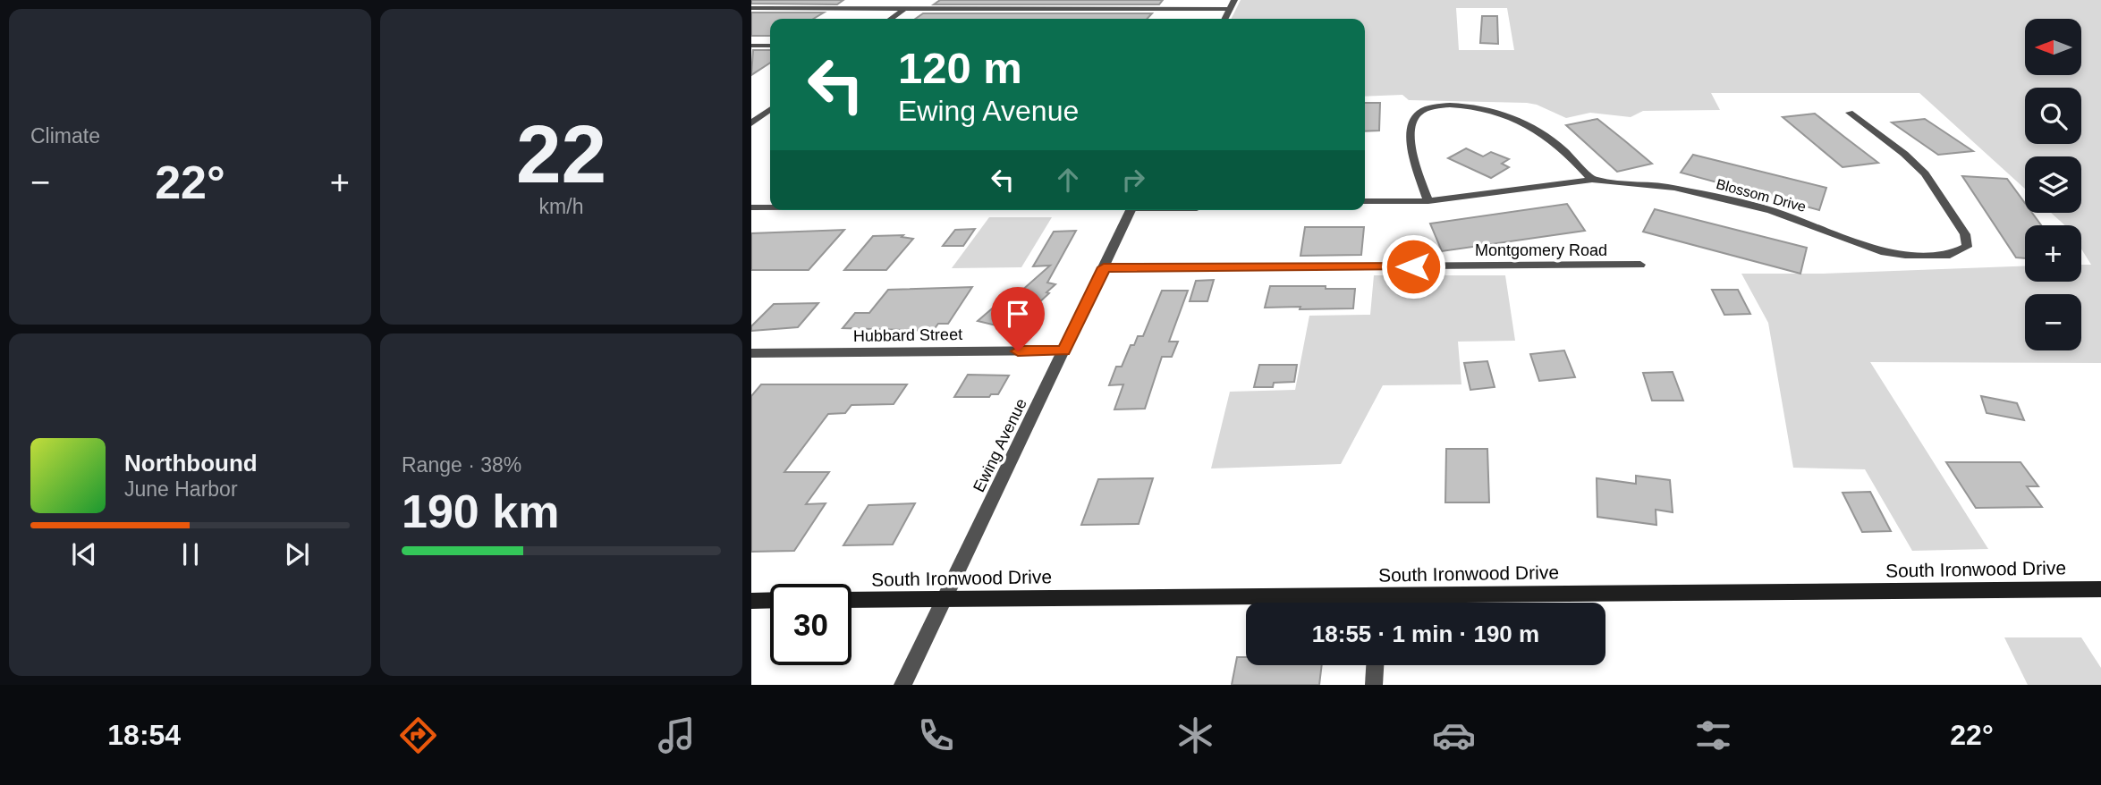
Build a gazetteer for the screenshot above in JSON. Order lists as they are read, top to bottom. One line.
{"streets":{"main road":["South Ironwood Drive"],"street":["Blossom Drive","Montgomery Road","Hubbard Street","Ewing Avenue"]},"crossings":[["Montgomery Road","Ewing Avenue"],["Hubbard Street","Ewing Avenue"],["Ewing Avenue","South Ironwood Drive"]],"north":"left","page":{"tile":["Climate",["22","km/h"],["Range · 38%","190 km"]],"map_buttons":["+","−"],"turn":["120 m","Ewing Avenue"],"heat":["−","22°","+"],"song":["Northbound","June Harbor"],"limit":"30","trip":"18:55 · 1 min · 190 m","tabs":["18:54","22°"]}}
